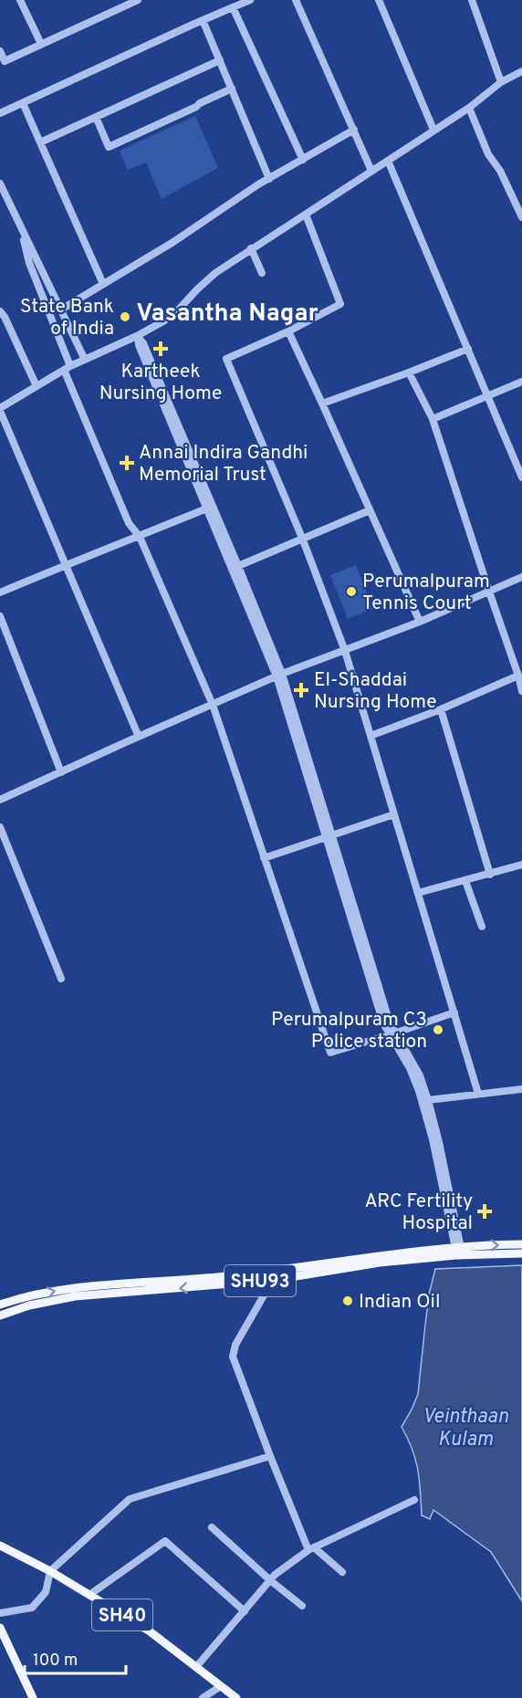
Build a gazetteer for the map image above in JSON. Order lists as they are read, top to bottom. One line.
{"streets":{"main road":["SHU93","SH40"]},"districts":["Vasantha Nagar"],"water":["Veinthaan Kulam"],"places":{"other":["State Bank of India","Perumalpuram Tennis Court","Perumalpuram C3 Police station","Indian Oil"],"health":["Kartheek Nursing Home","Annai Indira Gandhi Memorial Trust","El-Shaddai Nursing Home","ARC Fertility Hospital"]},"scale_bar":"100 m"}
